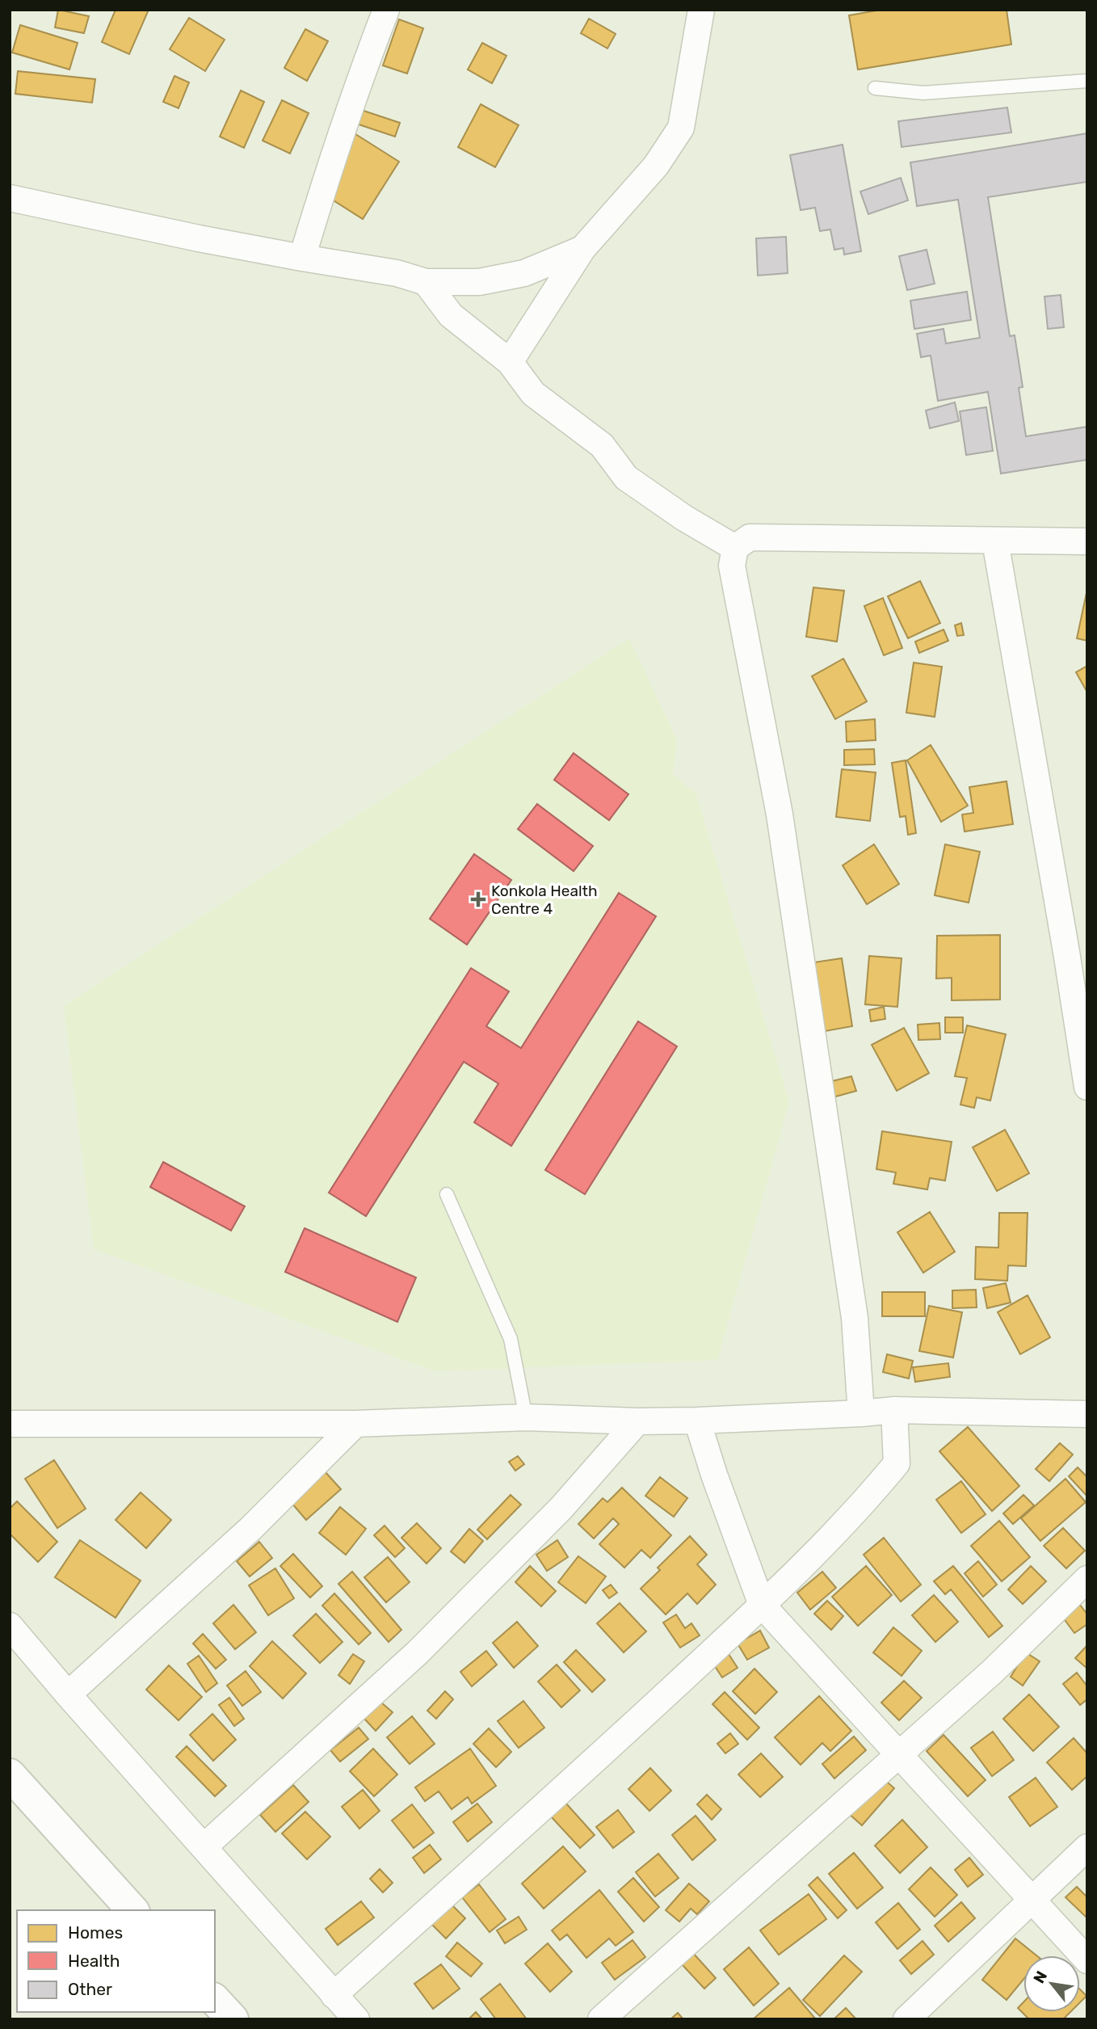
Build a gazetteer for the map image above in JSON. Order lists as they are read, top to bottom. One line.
{"places":{"health":["Konkola Health Centre 4"]},"legend":["Homes","Health","Other"],"north":"top left"}
